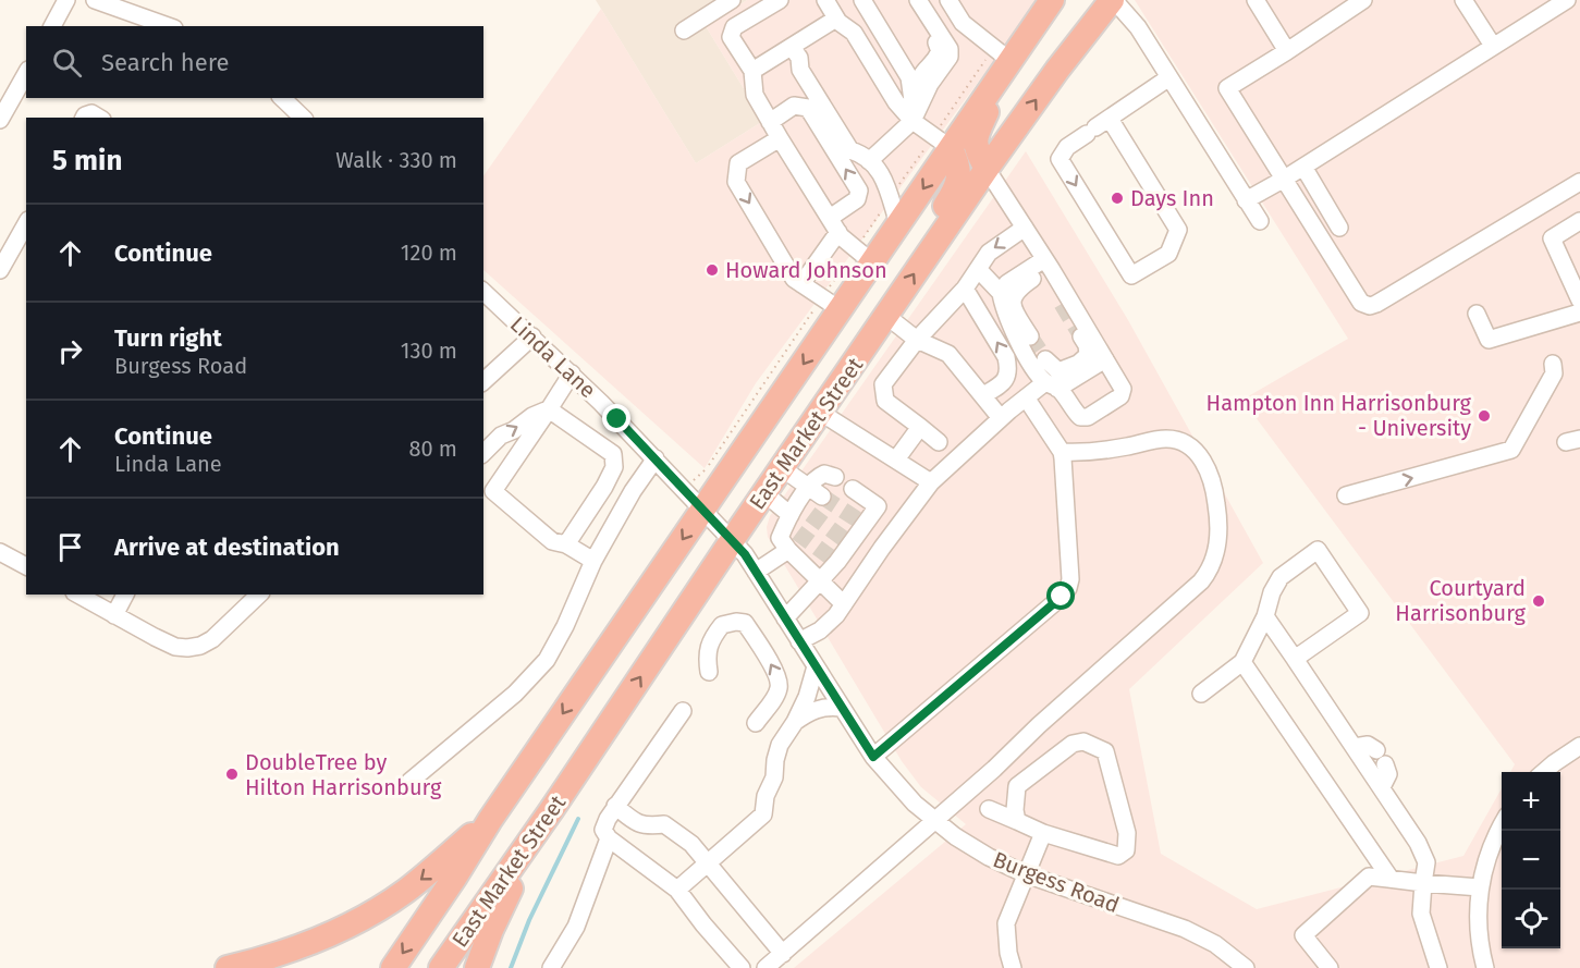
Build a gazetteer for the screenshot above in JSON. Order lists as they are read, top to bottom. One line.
{"streets":{"highway":["East Market Street"],"street":["Linda Lane","Burgess Road"]},"crossings":[["Linda Lane","East Market Street"],["Linda Lane","Burgess Road"],["East Market Street","Burgess Road"]],"places":["Days Inn","Howard Johnson","Hampton Inn Harrisonburg - University","Courtyard Harrisonburg","DoubleTree by Hilton Harrisonburg"],"page":{"search":"Search here","heading":["5 min","Walk · 330 m"],"list":[["Continue","120 m"],["Turn right","Burgess Road","130 m"],["Continue","Linda Lane","80 m"],"Arrive at destination"],"map_buttons":["+","−"]}}
